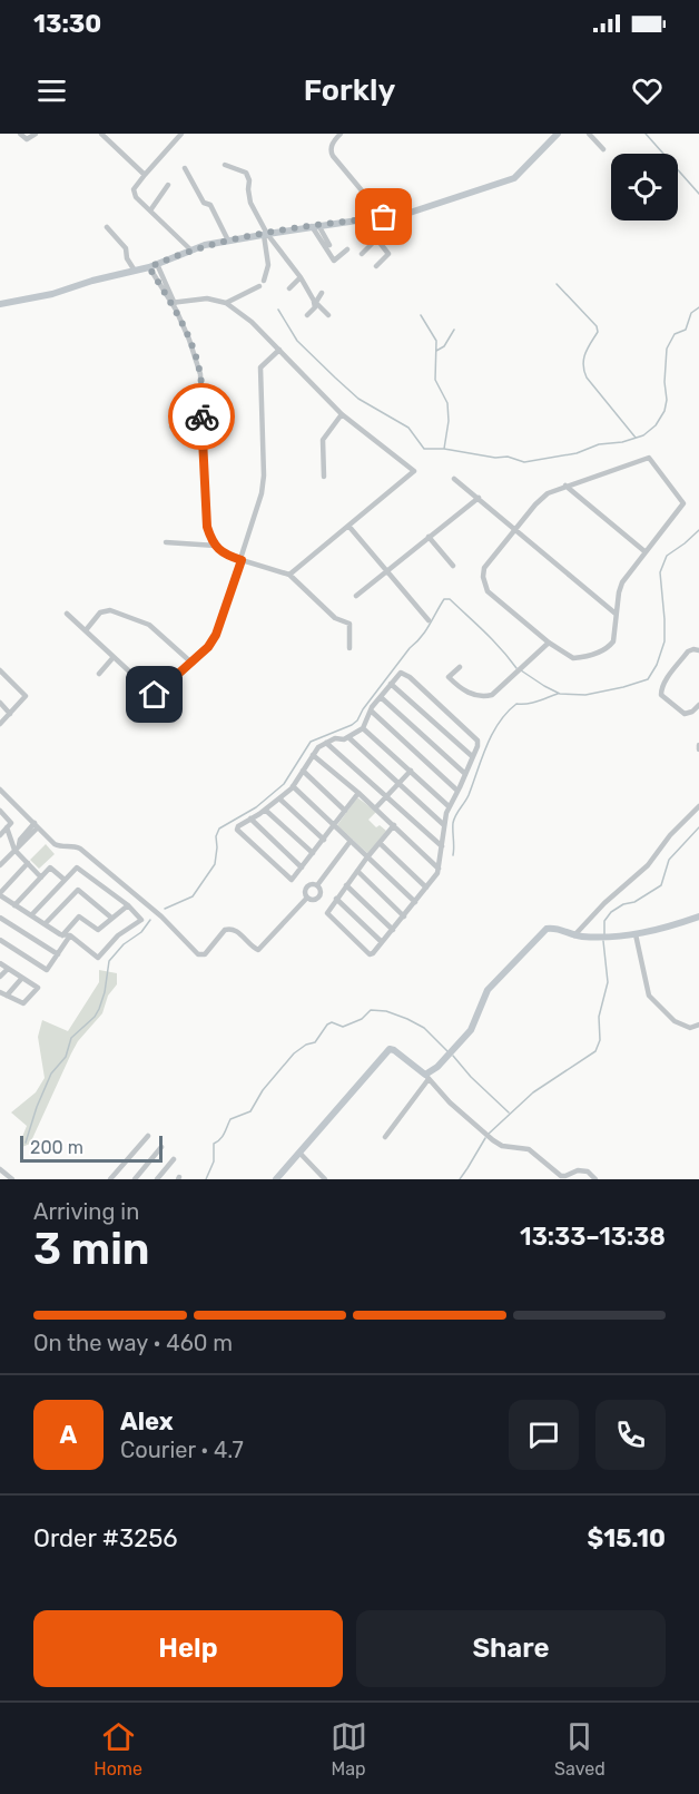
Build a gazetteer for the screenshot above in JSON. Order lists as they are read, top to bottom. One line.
{"scale_bar":"200 m","page":{"status":"13:30","header":"Forkly","scale":"200 m","heading":["3 min","Arriving in","13:33–13:38"],"panel":["Alex","Courier · 4.7","Order #3256","$15.10"],"bar":"On the way · 460 m","round":"A","buttons":["Help","Share"],"tabs":["Home","Map","Saved"]}}
